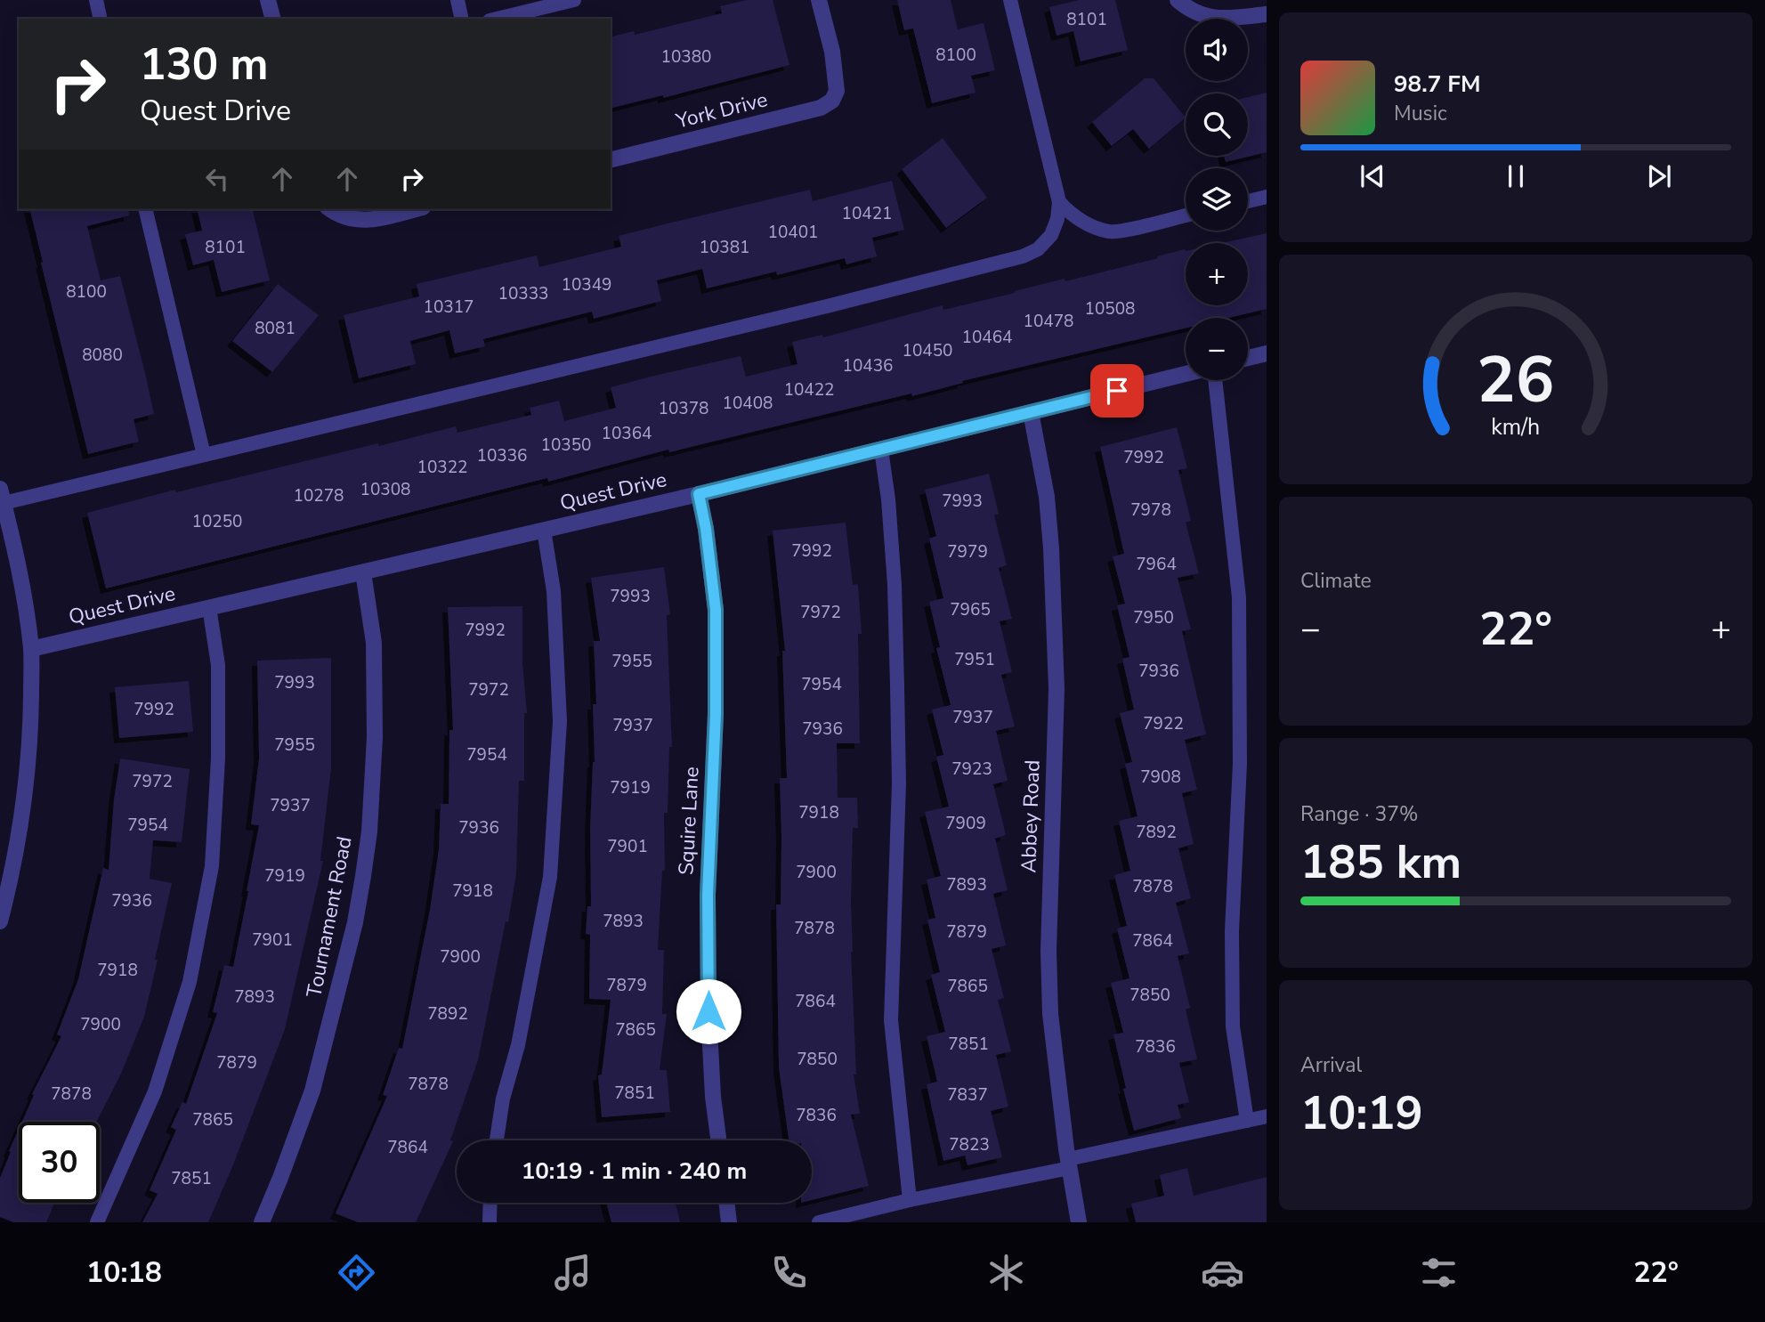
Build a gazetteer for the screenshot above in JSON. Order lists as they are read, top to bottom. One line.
{"streets":{"street":["York Drive","Quest Drive","Abbey Road","Squire Lane","Tournament Road"]},"crossings":[["Quest Drive","Abbey Road"],["Quest Drive","Squire Lane"],["Quest Drive","Tournament Road"]],"house_numbers":["8101","8100","10380","10421","10401","8101","10381","10349","8100","10333","10317","10508","10478","8081","10464","10450","8080","10436","10422","10408","10378","10364","10350","10336","7992","10322","10308","10278","7993","7978","10250","7992","7979","7964","7993","7965","7972","7950","7992","7951","7955","7936","7993","7954","7972","7992","7937","7922","7937","7936","7955","7954","7923","7908","7972","7919","7937","7918","7909","7954","7936","7892","7901","7900","7919","7893","7878","7918","7936","7893","7878","7879","7901","7864","7900","7918","7879","7865","7850","7893","7864","7892","7900","7865","7851","7836","7850","7879","7878","7851","7878","7837","7836","7865","7823","7864","7851"],"page":{"map_buttons":["+","−"],"turn":["130 m","Quest Drive"],"song":["98.7 FM","Music"],"tile":["Climate",["Range · 37%","185 km"],["Arrival","10:19"]],"heat":["−","22°","+"],"limit":"30","trip":"10:19 · 1 min · 240 m","tabs":["10:18","22°"],"gauge":["26","km/h"]}}
